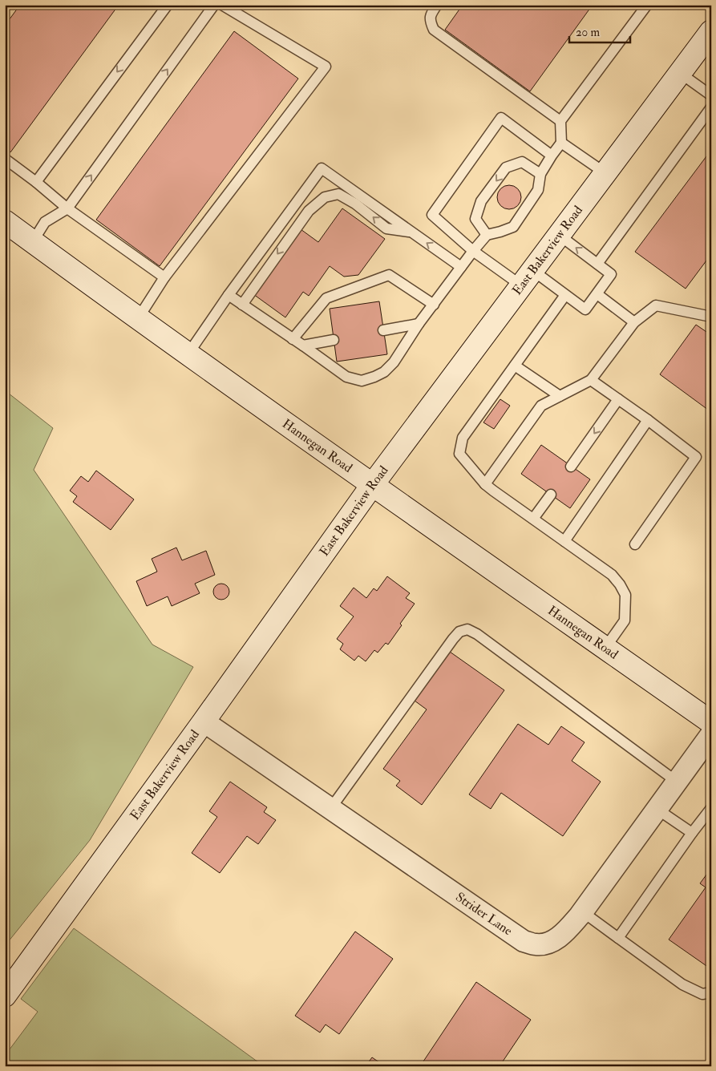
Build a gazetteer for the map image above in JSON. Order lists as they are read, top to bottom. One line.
{"streets":{"main road":["East Bakerview Road","Hannegan Road"],"street":["Strider Lane"]},"crossings":[["East Bakerview Road","Hannegan Road"],["East Bakerview Road","Strider Lane"]],"scale_bar":"20 m"}
